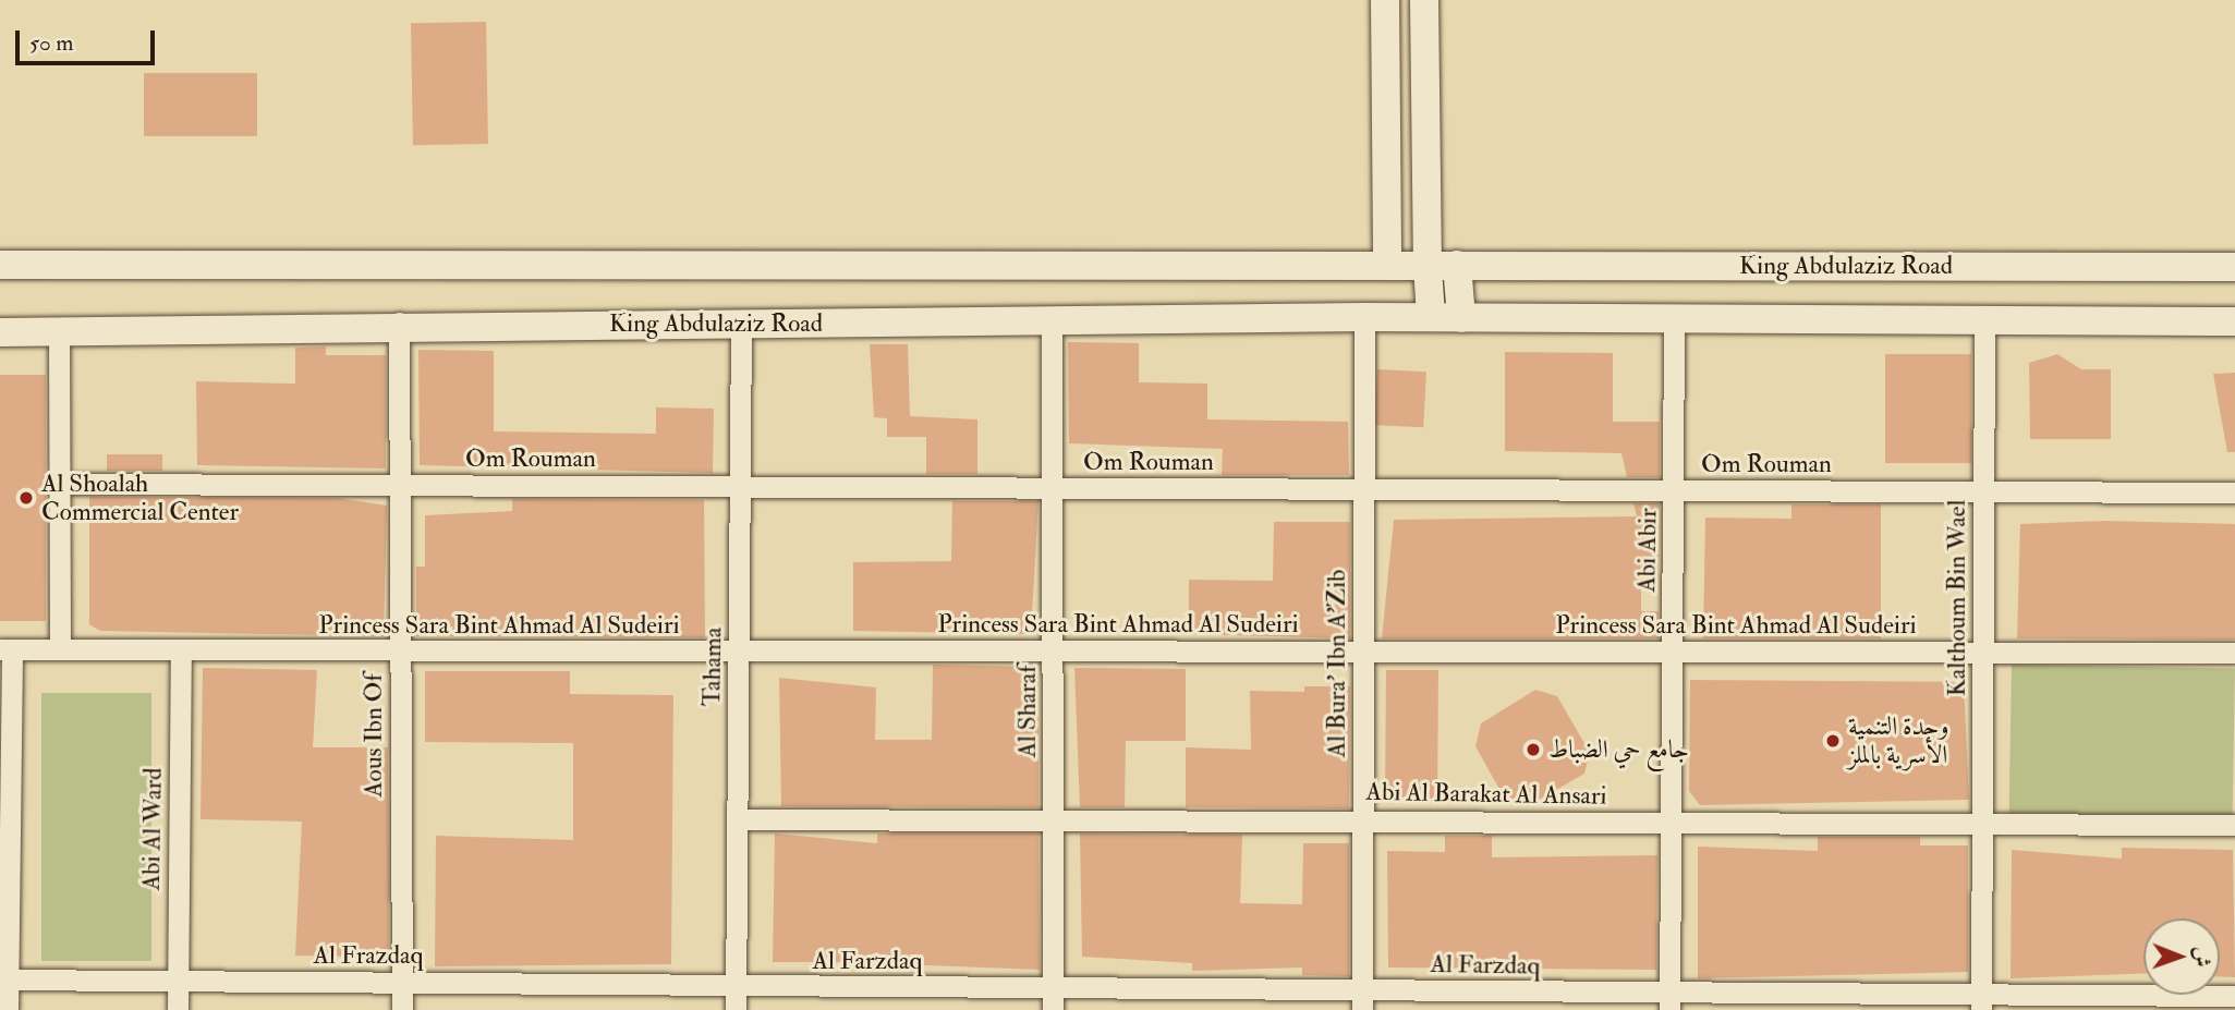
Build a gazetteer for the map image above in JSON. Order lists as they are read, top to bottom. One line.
{"streets":{"main road":["King Abdulaziz Road"],"street":["Om Rouman","Abi Abir","Kalthoum Bin Wael","Princess Sara Bint Ahmad Al Sudeiri","Al Bura' Ibn A'Zib","Tahama","Al Sharaf","Aous Ibn Of","Abi Al Barakat Al Ansari","Abi Al Ward","Al Frazdaq","Al Farzdaq"]},"crossings":[["King Abdulaziz Road","Abi Abir"],["King Abdulaziz Road","Kalthoum Bin Wael"],["King Abdulaziz Road","Al Bura' Ibn A'Zib"],["King Abdulaziz Road","Tahama"],["King Abdulaziz Road","Al Sharaf"],["King Abdulaziz Road","Aous Ibn Of"],["Om Rouman","Abi Abir"],["Om Rouman","Kalthoum Bin Wael"],["Om Rouman","Al Bura' Ibn A'Zib"],["Om Rouman","Tahama"],["Om Rouman","Al Sharaf"],["Om Rouman","Aous Ibn Of"],["Abi Abir","Princess Sara Bint Ahmad Al Sudeiri"],["Abi Abir","Abi Al Barakat Al Ansari"],["Abi Abir","Al Farzdaq"],["Kalthoum Bin Wael","Princess Sara Bint Ahmad Al Sudeiri"],["Kalthoum Bin Wael","Abi Al Barakat Al Ansari"],["Kalthoum Bin Wael","Al Farzdaq"],["Princess Sara Bint Ahmad Al Sudeiri","Al Bura' Ibn A'Zib"],["Princess Sara Bint Ahmad Al Sudeiri","Tahama"],["Princess Sara Bint Ahmad Al Sudeiri","Al Sharaf"],["Princess Sara Bint Ahmad Al Sudeiri","Aous Ibn Of"],["Princess Sara Bint Ahmad Al Sudeiri","Abi Al Ward"],["Al Bura' Ibn A'Zib","Abi Al Barakat Al Ansari"],["Al Bura' Ibn A'Zib","Al Farzdaq"],["Tahama","Abi Al Barakat Al Ansari"],["Tahama","Al Frazdaq"],["Tahama","Al Farzdaq"],["Al Sharaf","Abi Al Barakat Al Ansari"],["Al Sharaf","Al Farzdaq"],["Aous Ibn Of","Al Frazdaq"],["Abi Al Ward","Al Frazdaq"],["Al Frazdaq","Al Farzdaq"]],"places":["Al Shoalah Commercial Center","وحدة التنمية الأسرية بالملز","جامع حي الضباط"],"scale_bar":"50 m","north":"right"}
